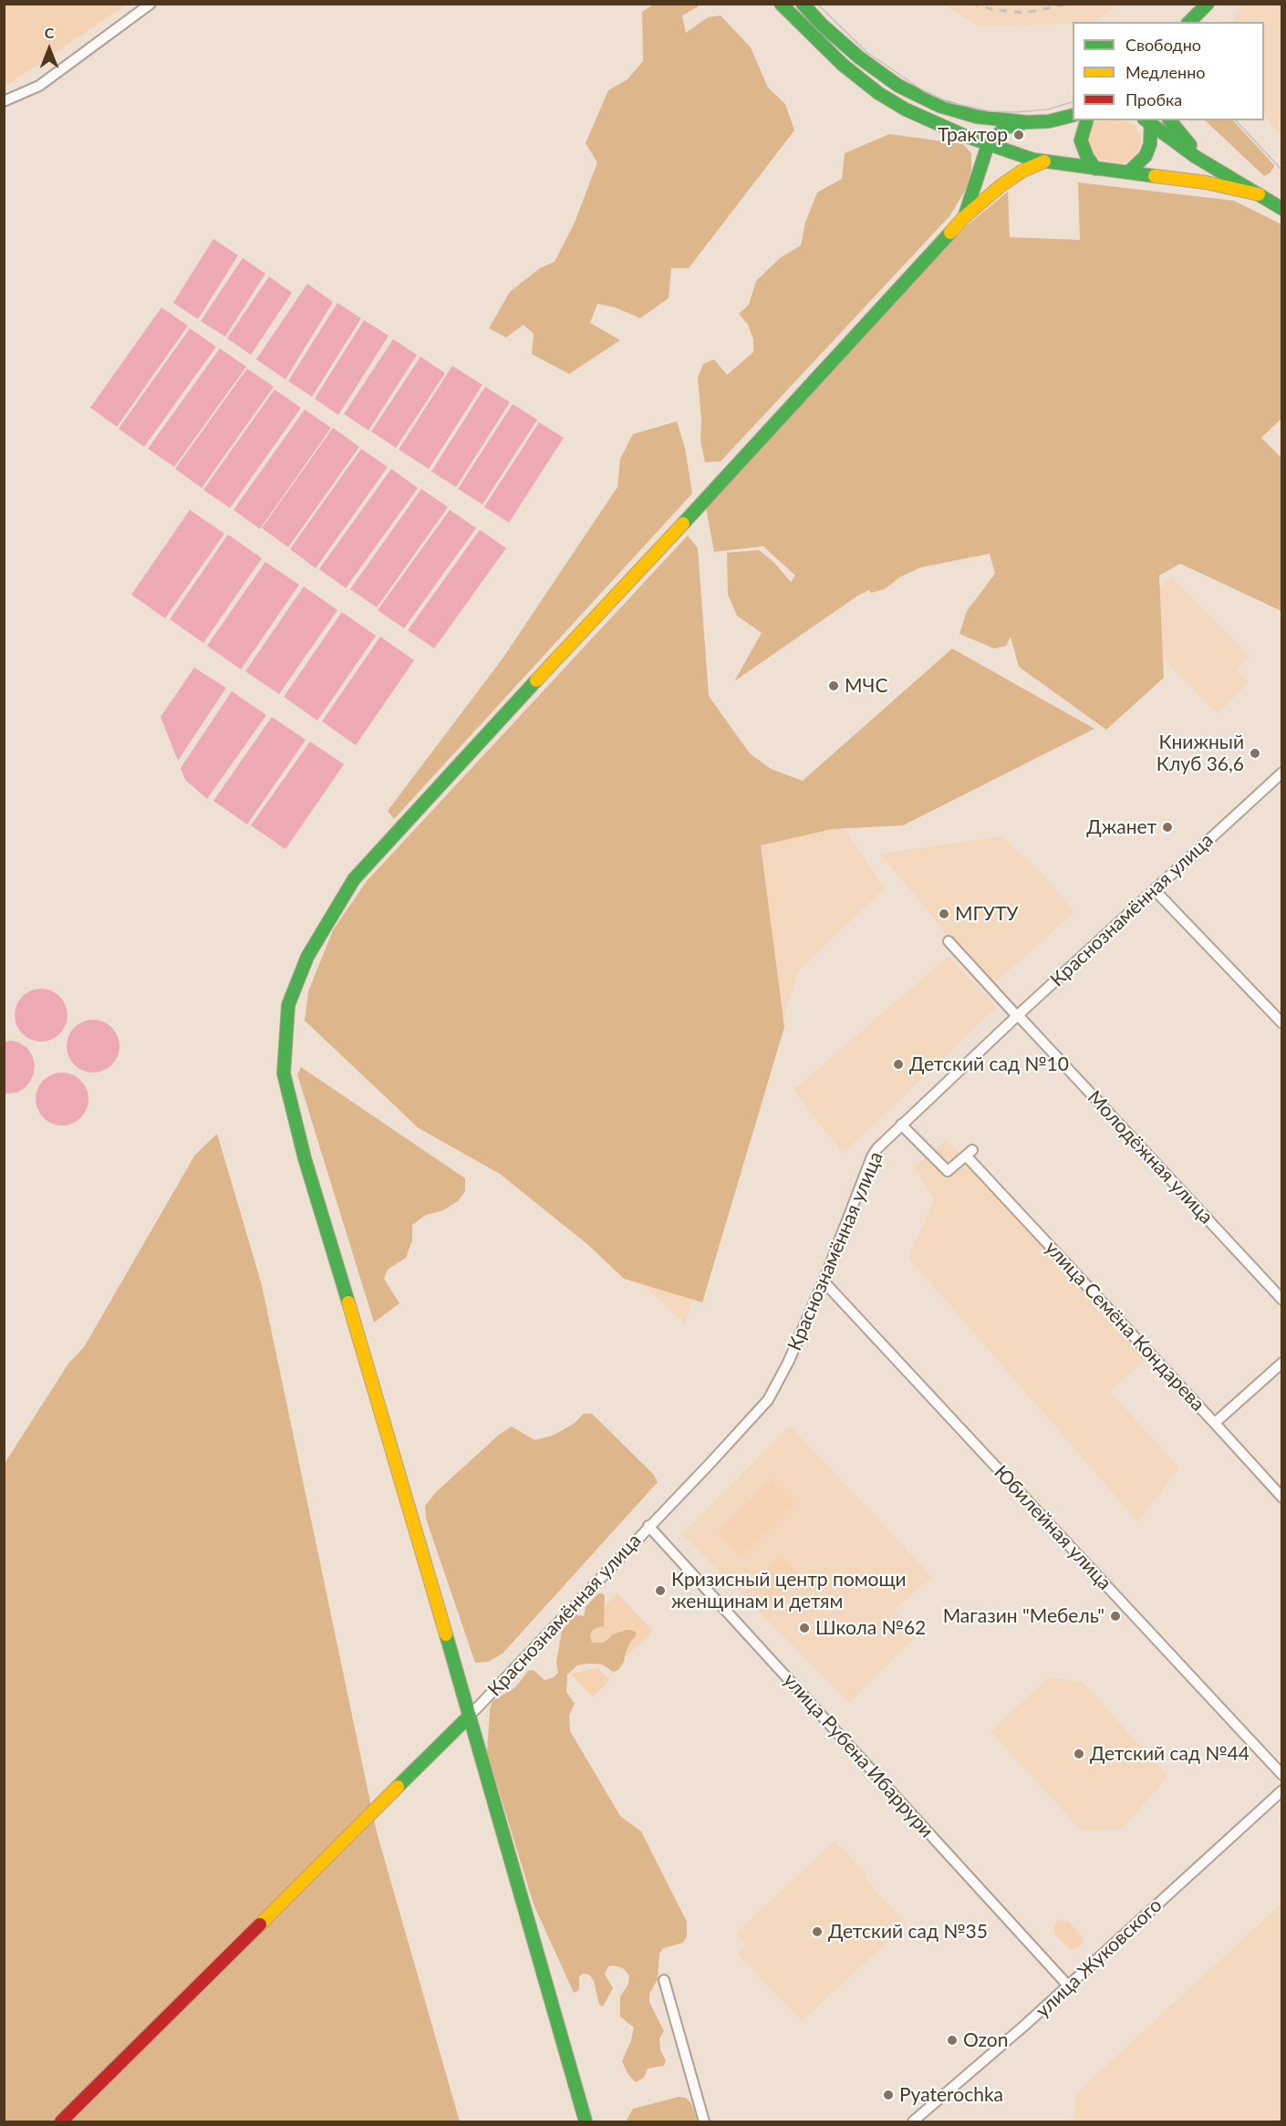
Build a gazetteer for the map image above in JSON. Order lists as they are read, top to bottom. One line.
{"streets":{"street":["Краснознамённая улица","Молодёжная улица","улица Семёна Кондарева","Юбилейная улица","улица Рубена Ибаррури","улица Жуковского"]},"crossings":[["Краснознамённая улица","Молодёжная улица"],["Краснознамённая улица","улица Семёна Кондарева"],["Краснознамённая улица","Юбилейная улица"],["Краснознамённая улица","улица Рубена Ибаррури"],["улица Рубена Ибаррури","улица Жуковского"]],"places":["Трактор","МЧС","Книжный Клуб 36,6","Джанет","МГУТУ","Детский сад №10","Кризисный центр помощи женщинам и детям","Магазин \"Мебель\"","Школа №62","Детский сад №44","Детский сад №35","Ozon","Pyaterochka"],"legend":["Свободно","Медленно","Пробка"],"north":"top"}
